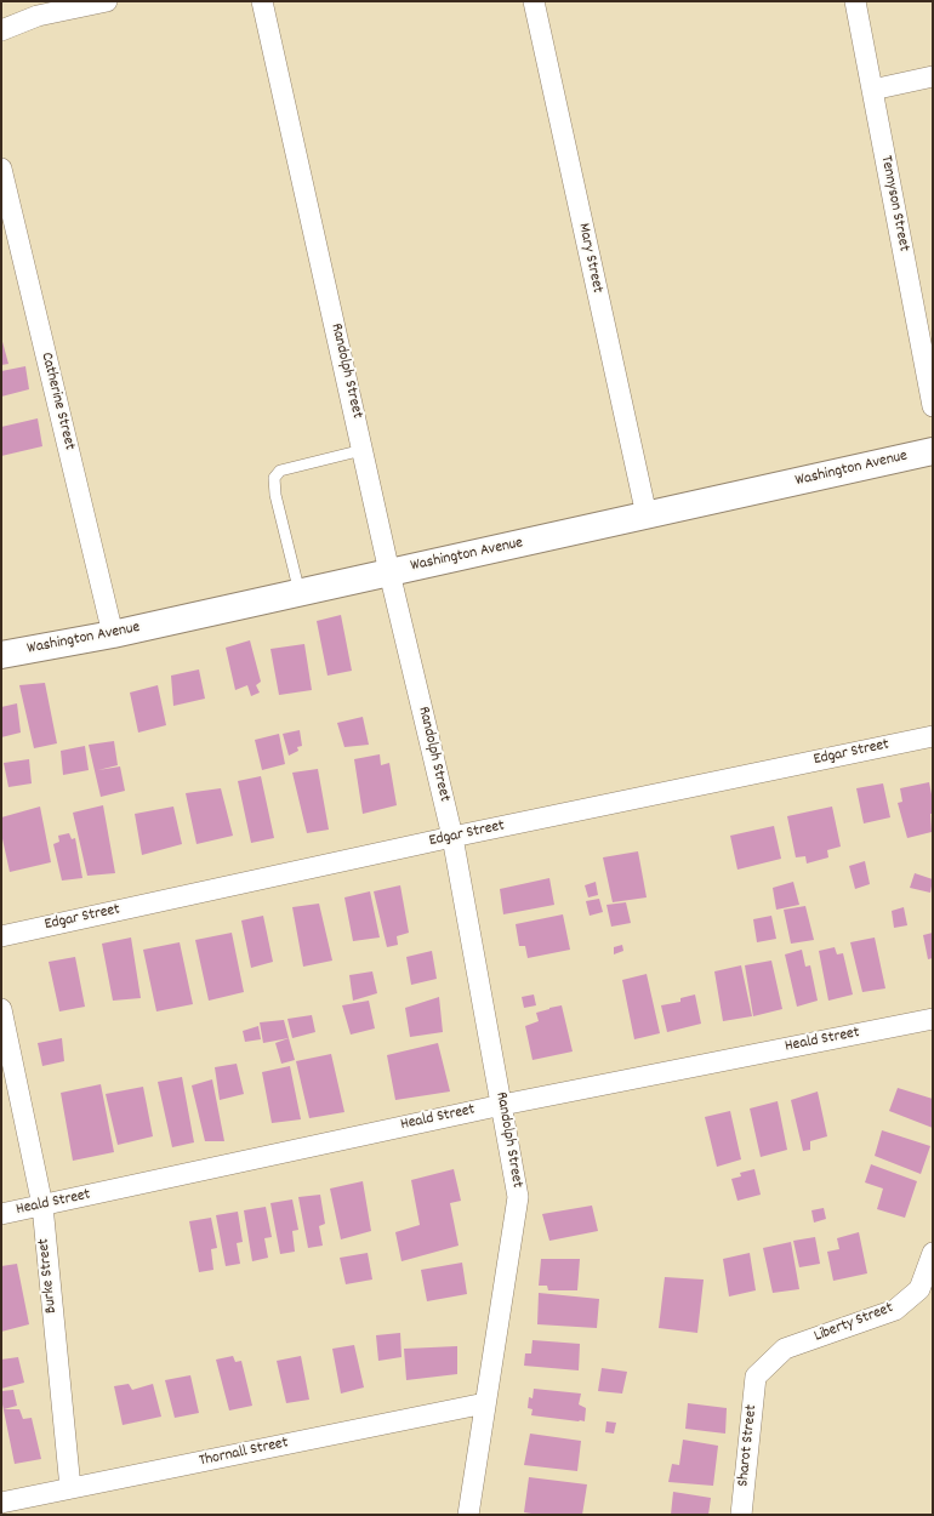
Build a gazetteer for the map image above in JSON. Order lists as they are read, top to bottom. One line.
{"streets":{"street":["Tennyson Street","Mary Street","Randolph Street","Catherine Street","Washington Avenue","Edgar Street","Heald Street","Burke Street","Liberty Street","Sharot Street","Thornall Street"]},"crossings":[["Mary Street","Washington Avenue"],["Randolph Street","Washington Avenue"],["Randolph Street","Edgar Street"],["Randolph Street","Heald Street"],["Randolph Street","Thornall Street"],["Catherine Street","Washington Avenue"],["Heald Street","Burke Street"],["Burke Street","Thornall Street"],["Liberty Street","Sharot Street"]]}
